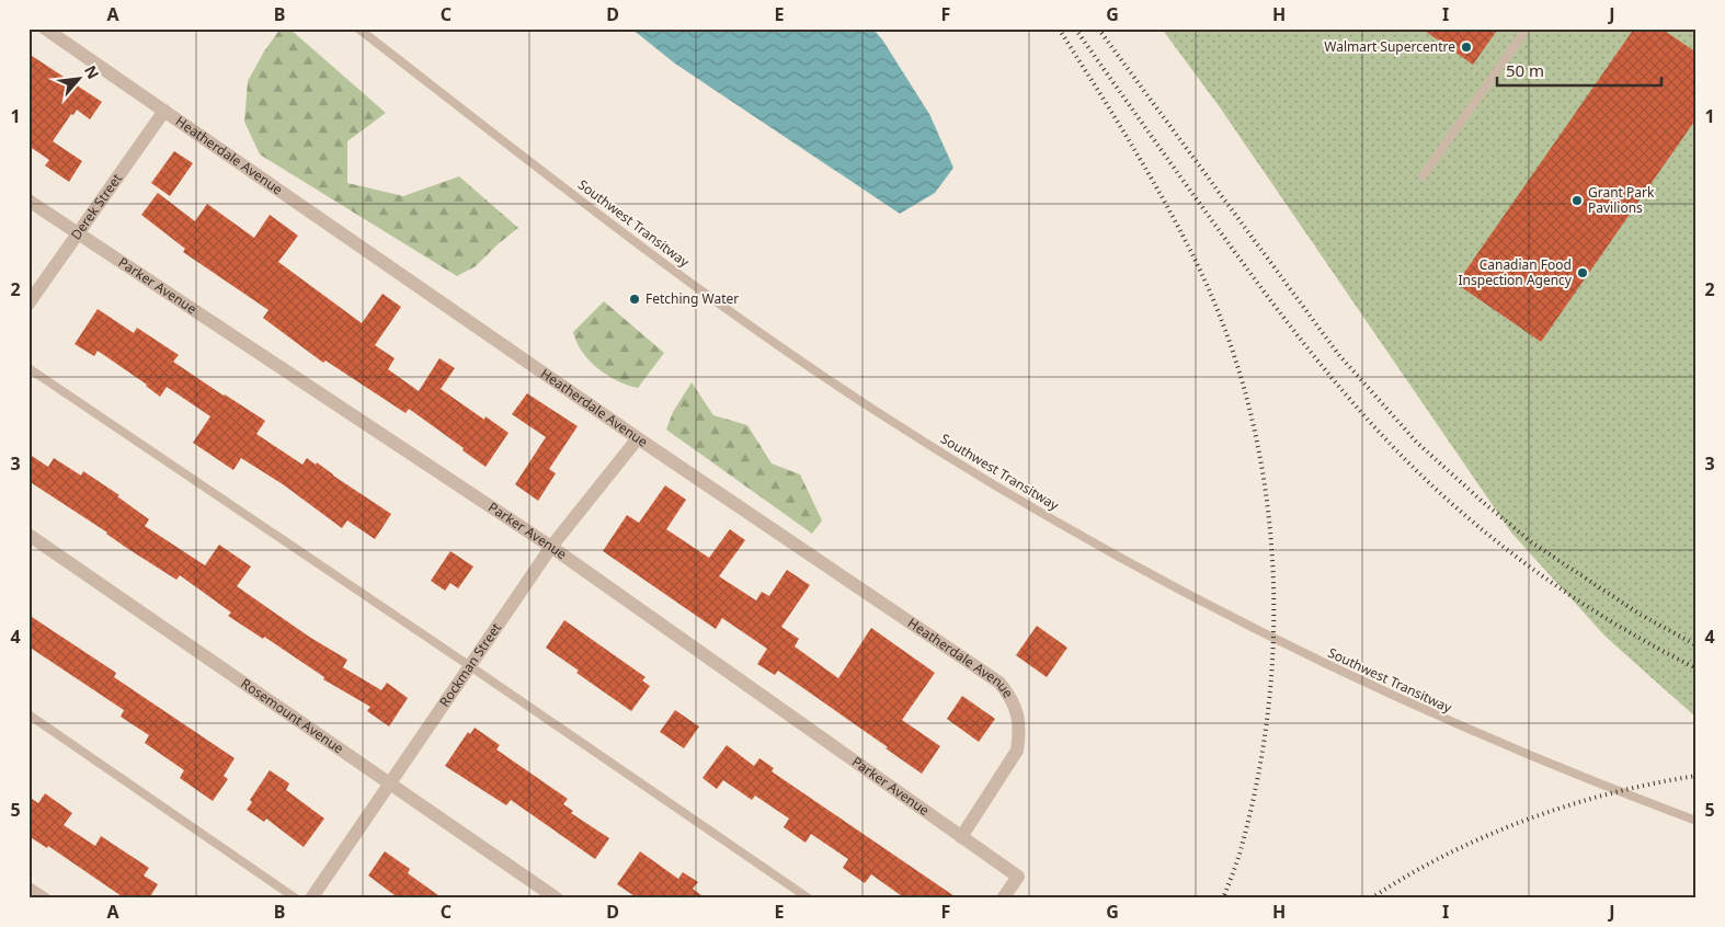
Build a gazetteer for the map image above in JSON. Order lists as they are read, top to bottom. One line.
{"streets":{"street":["Heatherdale Avenue","Derek Street","Parker Avenue","Rockman Street","Rosemount Avenue"],"lane":["Southwest Transitway"]},"crossings":[["Heatherdale Avenue","Derek Street"],["Heatherdale Avenue","Parker Avenue"],["Heatherdale Avenue","Rockman Street"],["Derek Street","Parker Avenue"],["Parker Avenue","Rockman Street"],["Rockman Street","Rosemount Avenue"]],"places":["Walmart Supercentre","Grant Park Pavilions","Canadian Food Inspection Agency","Fetching Water"],"scale_bar":"50 m","north":"top right","grid":{"columns":["A","B","C","D","E","F","G","H","I","J"],"rows":["1","2","3","4","5"]}}
